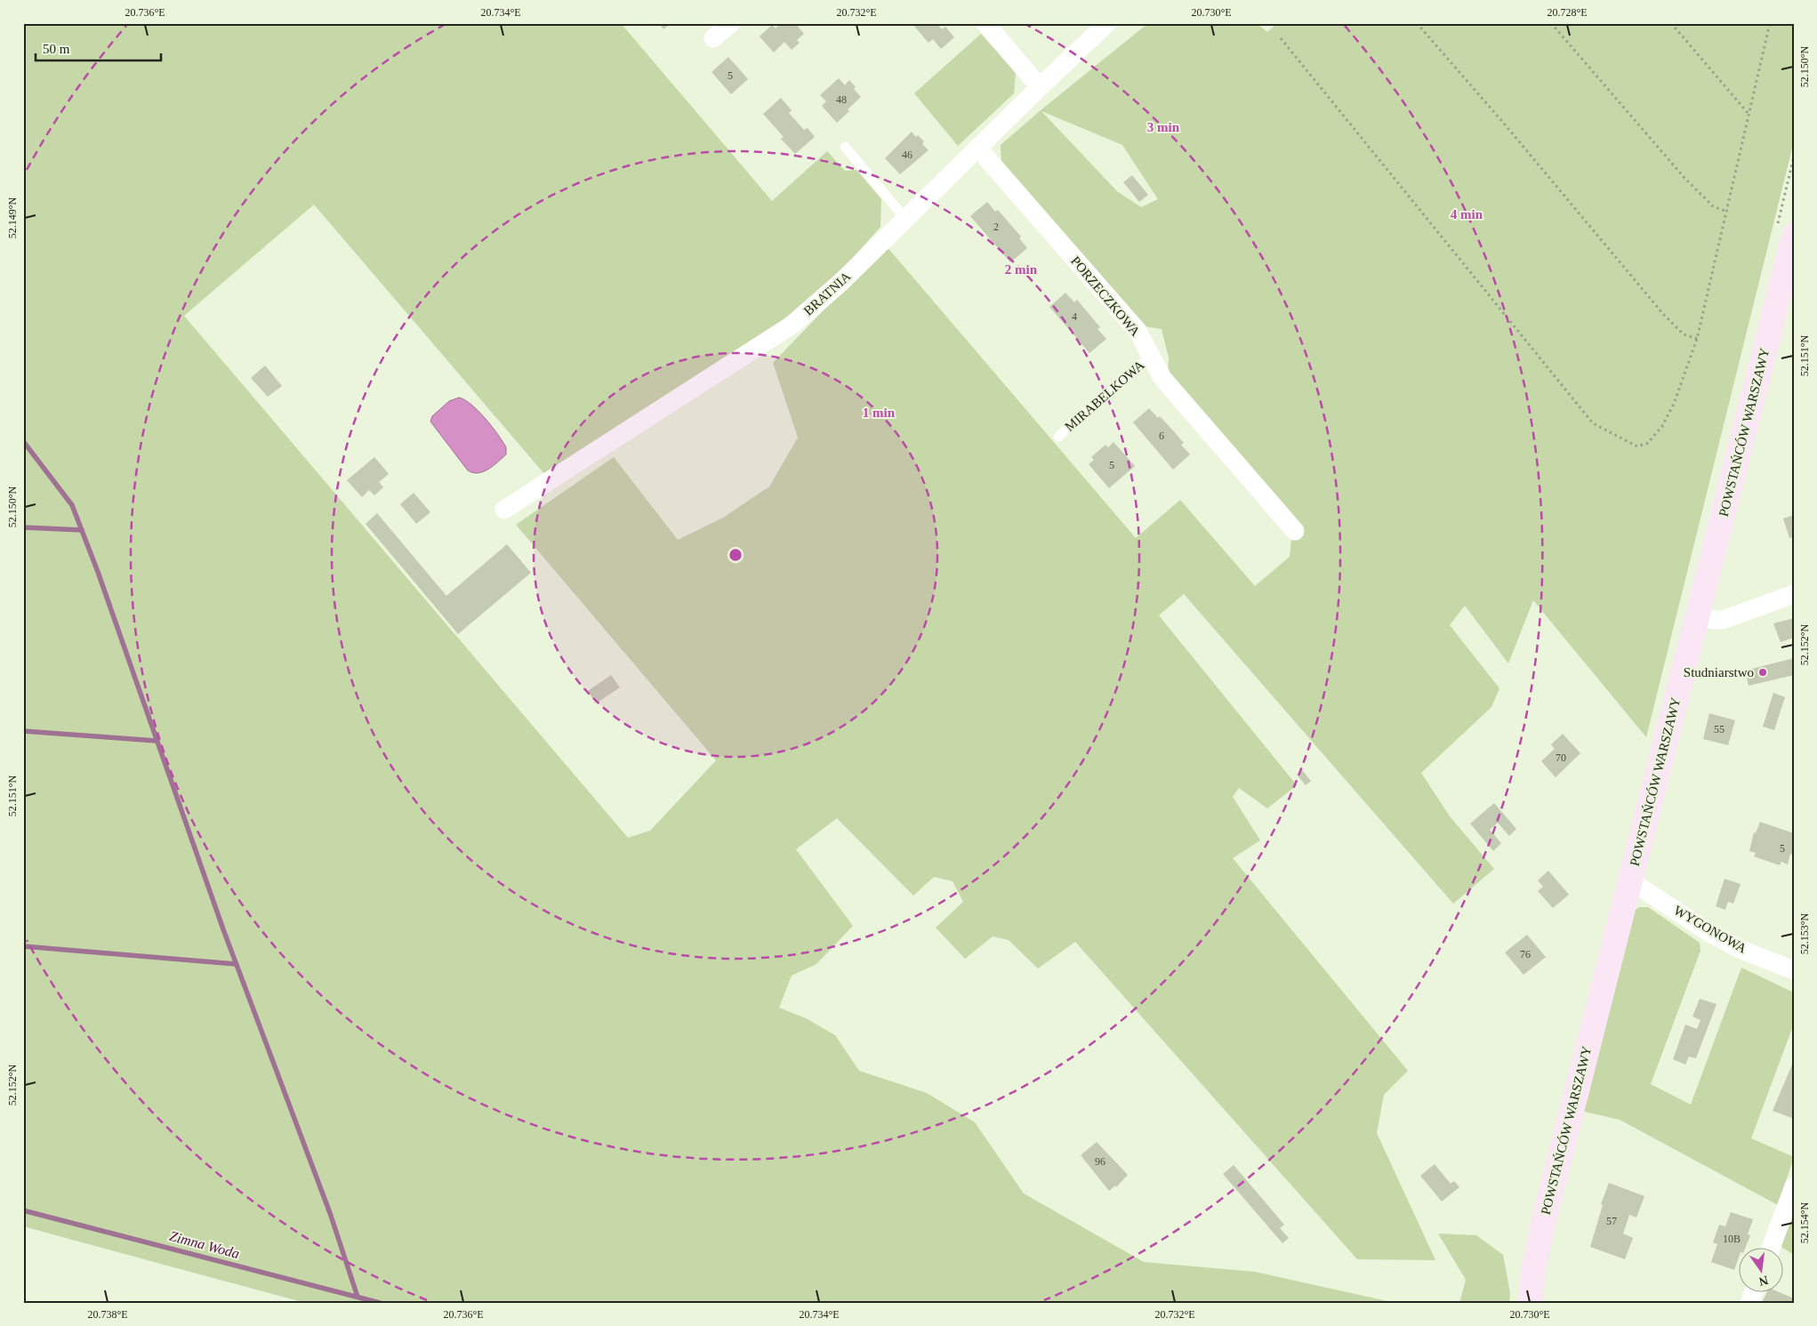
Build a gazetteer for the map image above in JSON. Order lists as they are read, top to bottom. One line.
{"streets":{"street":["BRATNIA","PORZECZKOWA","POWSTAŃCÓW WARSZAWY","WYGONOWA"],"lane":["MIRABELKOWA"]},"crossings":[["BRATNIA","PORZECZKOWA"],["PORZECZKOWA","MIRABELKOWA"],["POWSTAŃCÓW WARSZAWY","WYGONOWA"]],"water":["Zimna Woda"],"places":["Studniarstwo"],"house_numbers":["5","48","46","2","4","6","5","55","70","5","76","96","57","10B"],"scale_bar":"50 m","north":"bottom","coordinates":["20.736°E","20.734°E","20.732°E","20.730°E","20.728°E","52.150°N","52.149°N","52.151°N","52.152°N","52.153°N","52.154°N","20.738°E"],"rings":["3 min","4 min","2 min","1 min"]}
